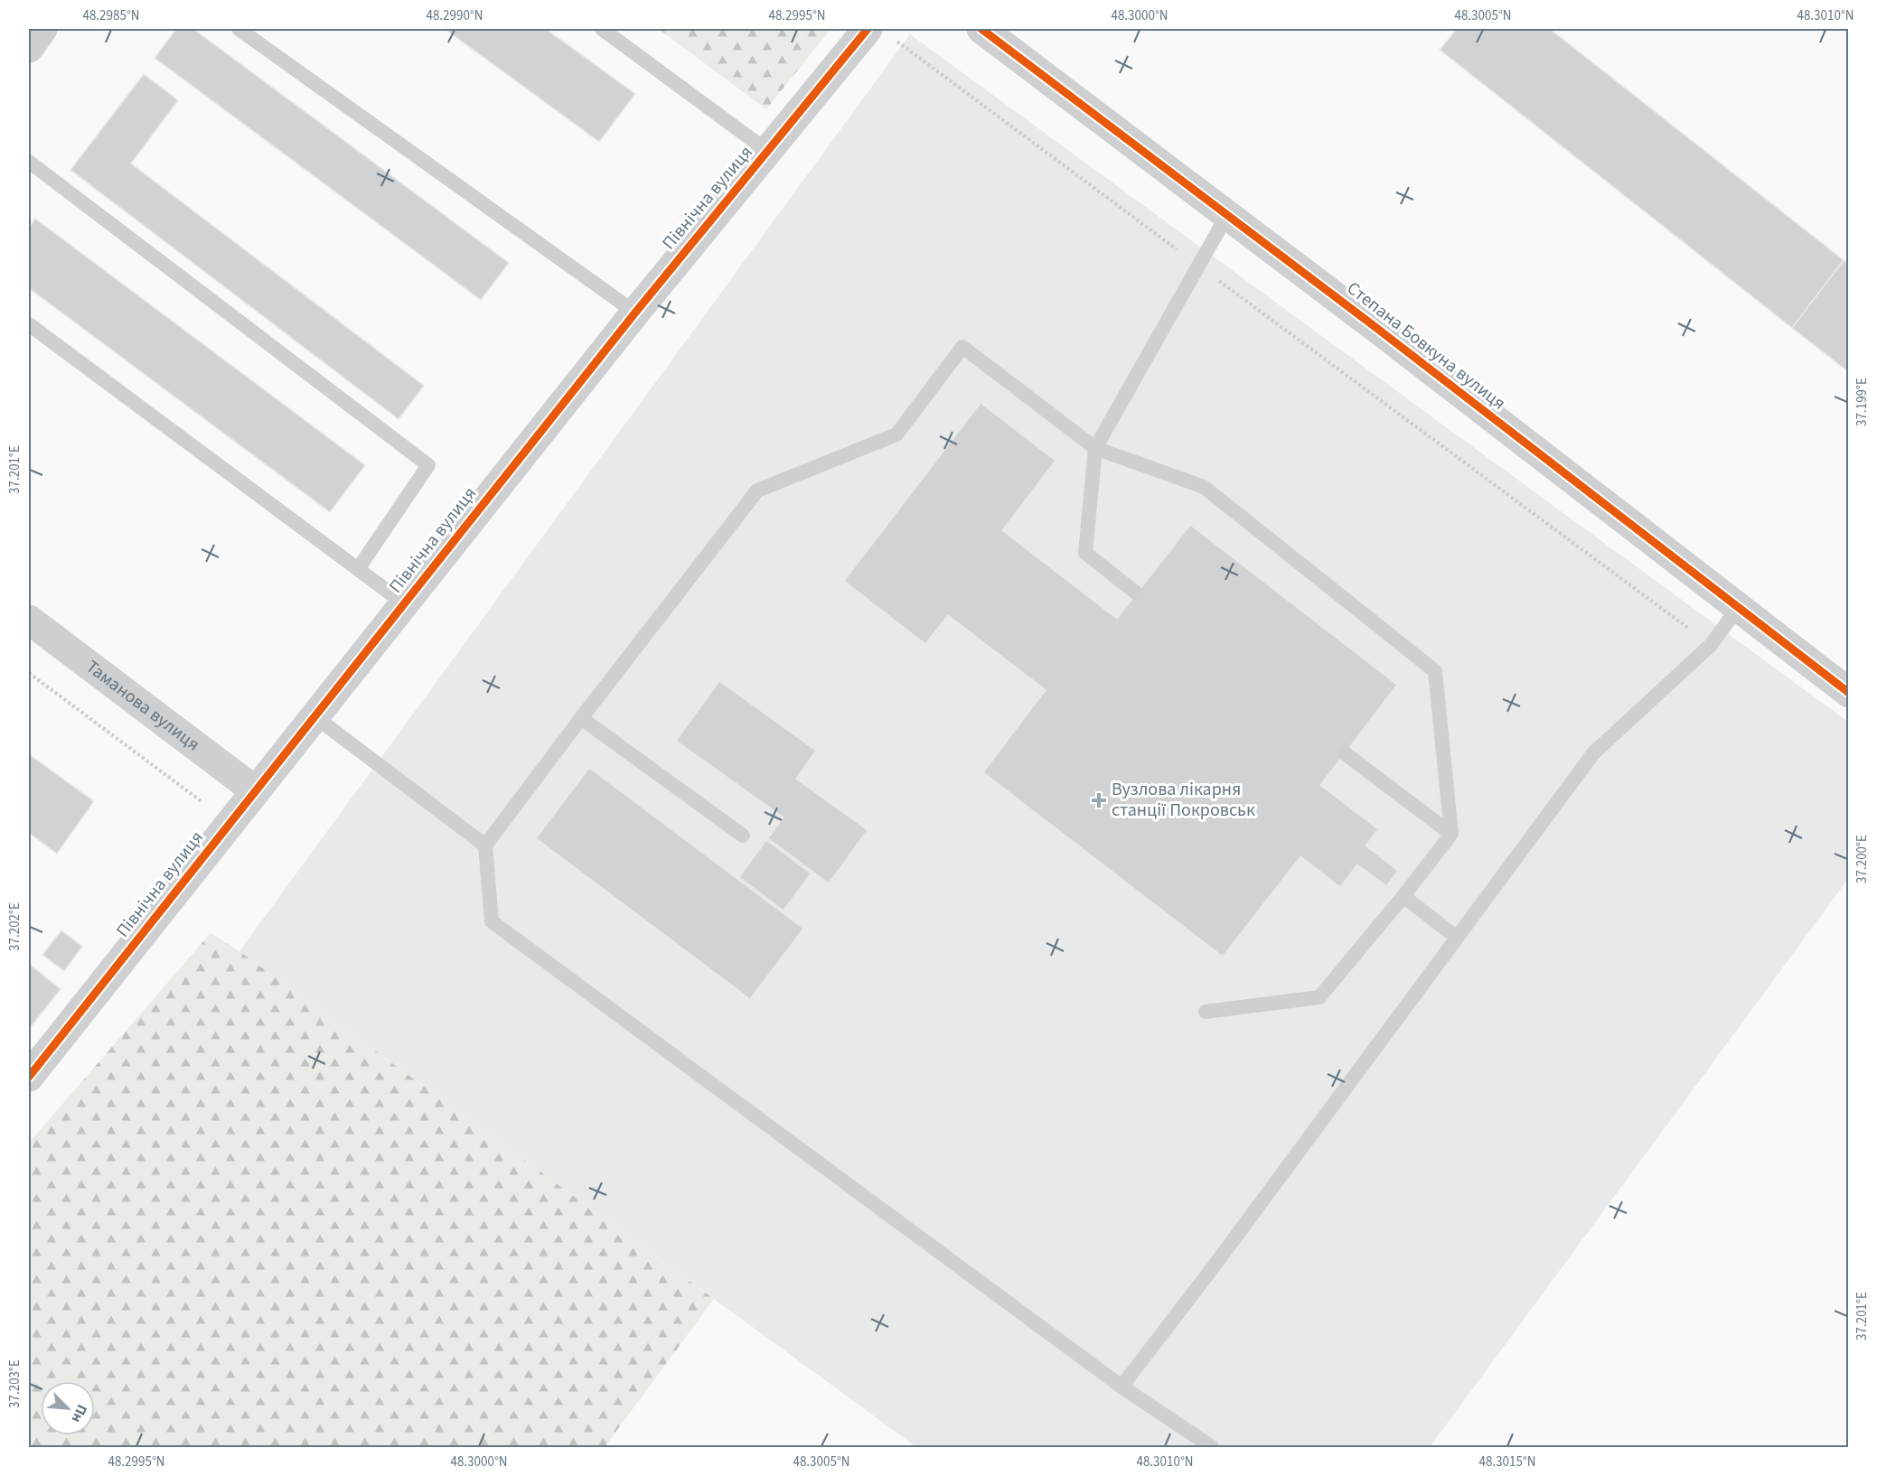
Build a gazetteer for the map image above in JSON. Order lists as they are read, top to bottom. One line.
{"streets":{"street":["Північна вулиця","Степана Бовкуна вулиця","Таманова вулиця"]},"crossings":[["Північна вулиця","Таманова вулиця"]],"places":{"health":["Вузлова лікарня станції Покровськ"]},"north":"bottom right","coordinates":["48.2985°N","48.2990°N","48.2995°N","48.3000°N","48.3005°N","48.3010°N","37.199°E","37.201°E","37.200°E","37.202°E","37.203°E","48.3015°N"]}
